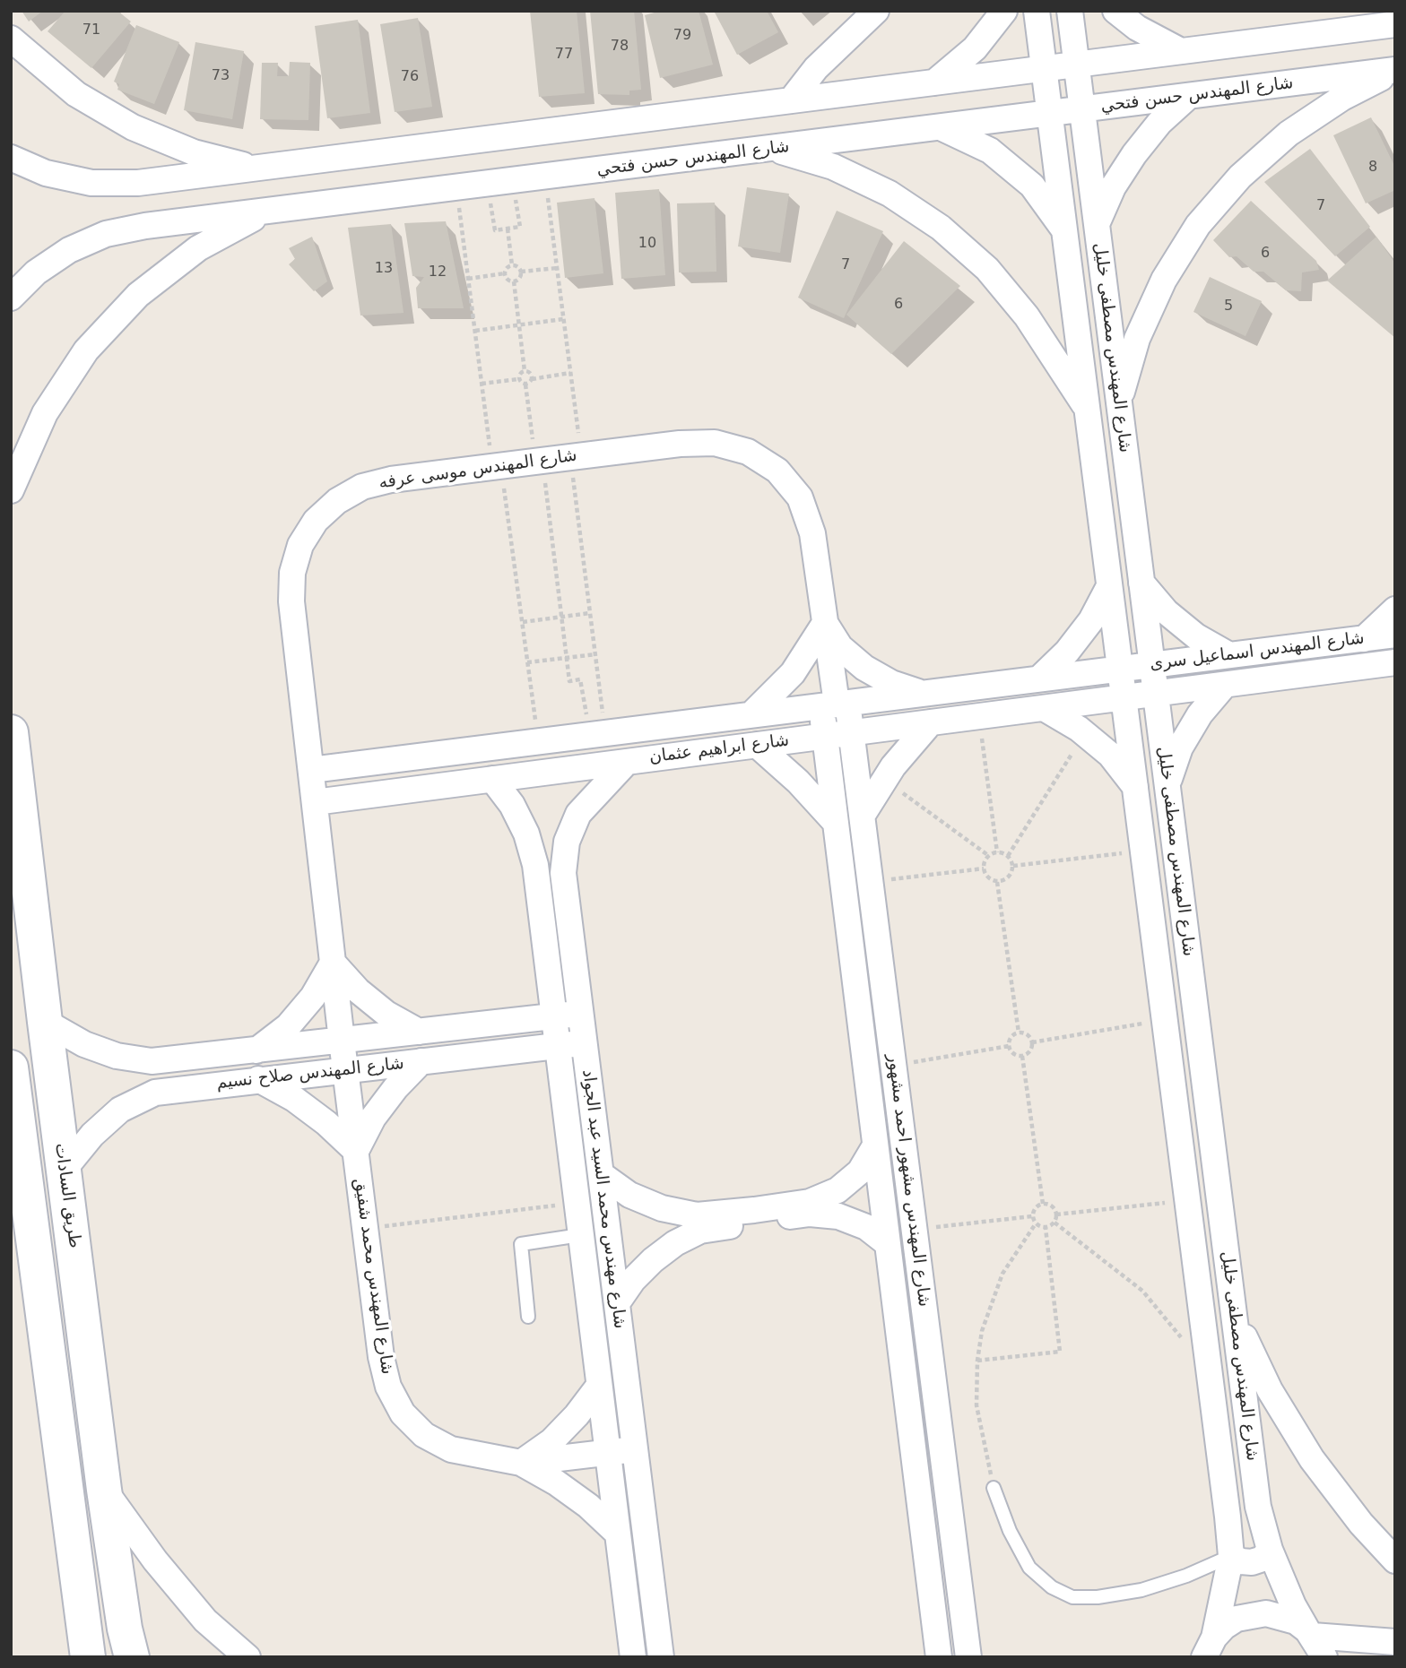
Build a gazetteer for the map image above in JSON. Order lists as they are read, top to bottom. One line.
{"streets":{"main road":["طريق السادات"],"street":["شارع المهندس حسن فتحي","شارع المهندس مصطفى خليل","شارع المهندس موسى عرفه","شارع المهندس اسماعيل سرى","شارع ابراهيم عثمان","شارع المهندس صلاح نسيم","شارع المهندس مشهور احمد مشهور","شارع مهندس محمد السيد عبد الجواد","شارع المهندس محمد شفيق"]},"crossings":[["شارع المهندس حسن فتحي","شارع المهندس مصطفى خليل"],["شارع المهندس مصطفى خليل","شارع المهندس اسماعيل سرى"],["شارع المهندس مصطفى خليل","شارع ابراهيم عثمان"],["شارع المهندس موسى عرفه","شارع ابراهيم عثمان"],["شارع المهندس موسى عرفه","شارع المهندس صلاح نسيم"],["شارع المهندس موسى عرفه","شارع المهندس مشهور احمد مشهور"],["شارع المهندس موسى عرفه","شارع المهندس محمد شفيق"],["شارع المهندس اسماعيل سرى","شارع ابراهيم عثمان"],["شارع ابراهيم عثمان","شارع المهندس مشهور احمد مشهور"],["شارع ابراهيم عثمان","شارع مهندس محمد السيد عبد الجواد"],["شارع المهندس صلاح نسيم","طريق السادات"],["شارع المهندس صلاح نسيم","شارع مهندس محمد السيد عبد الجواد"],["شارع المهندس صلاح نسيم","شارع المهندس محمد شفيق"],["شارع مهندس محمد السيد عبد الجواد","شارع المهندس محمد شفيق"]],"house_numbers":["71","79","78","77","73","76","8","7","10","6","7","13","12","6","5"]}
